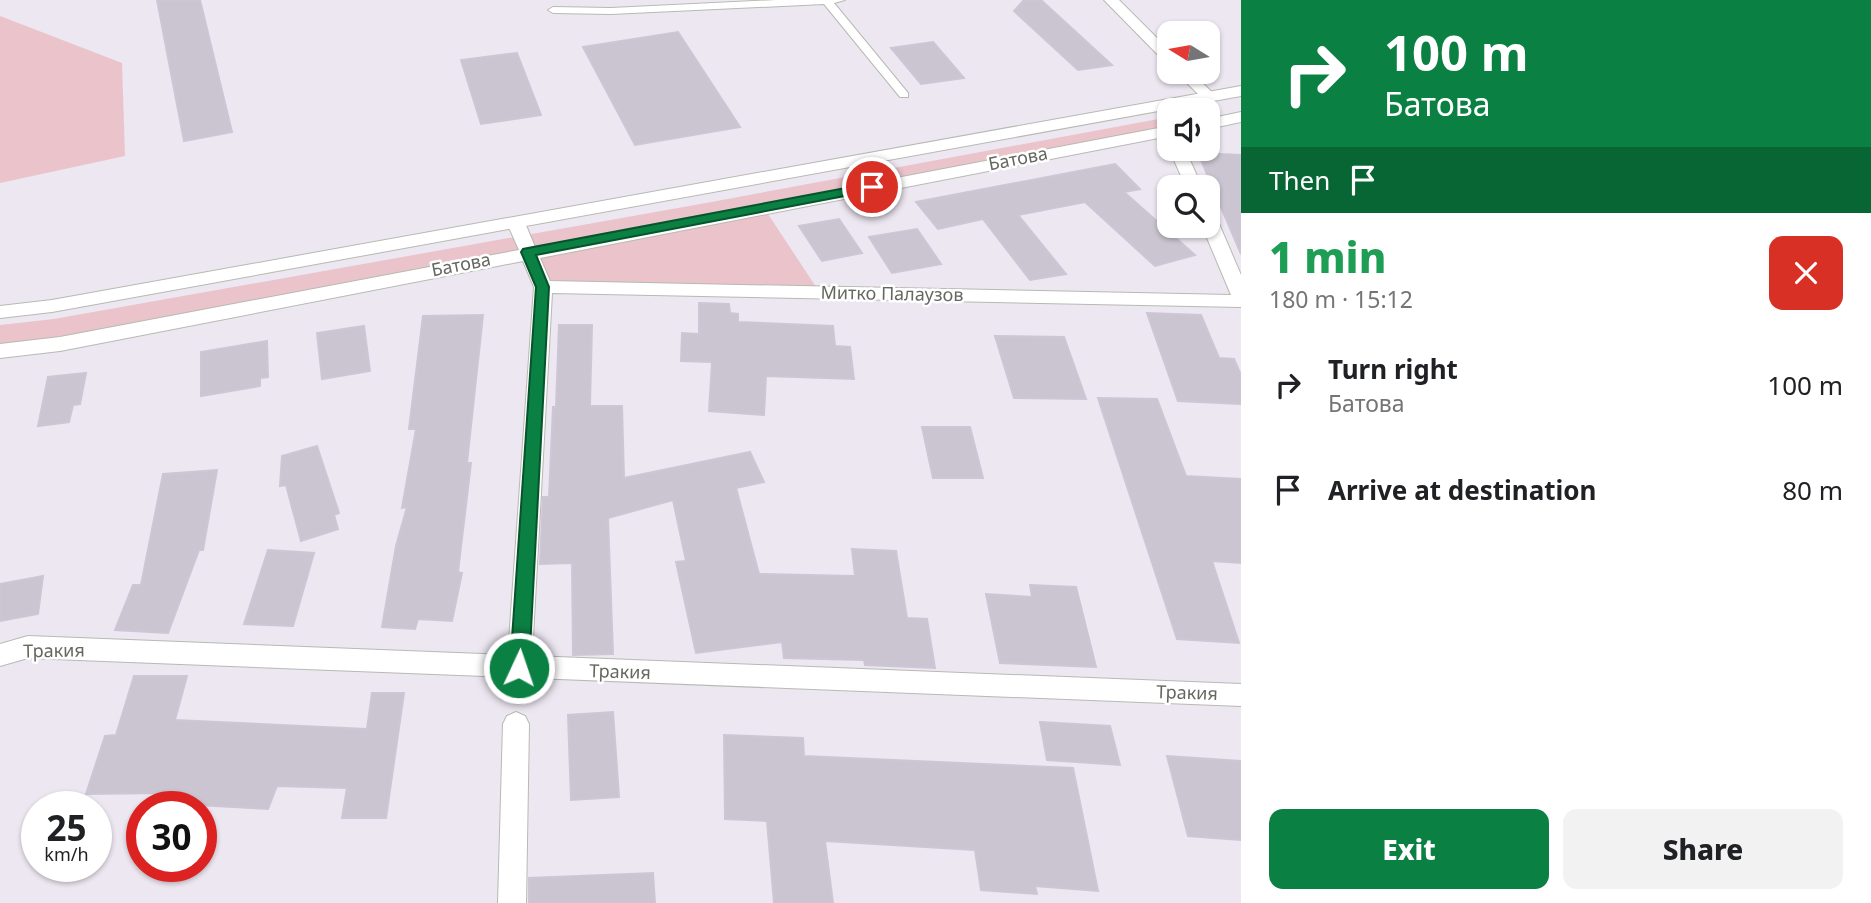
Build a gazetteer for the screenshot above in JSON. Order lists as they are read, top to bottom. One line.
{"streets":{"street":["Батова","Митко Палаузов","Тракия"]},"north":"left","page":{"turn":["100 m","Батова"],"then":"Then","heading":["1 min","180 m · 15:12"],"list":[{"name":"Turn right","note":"Батова","value":"100 m"},{"name":"Arrive at destination","value":"80 m"}],"speed":"25 km/h","limit":"30","buttons":["Exit","Share"]}}
